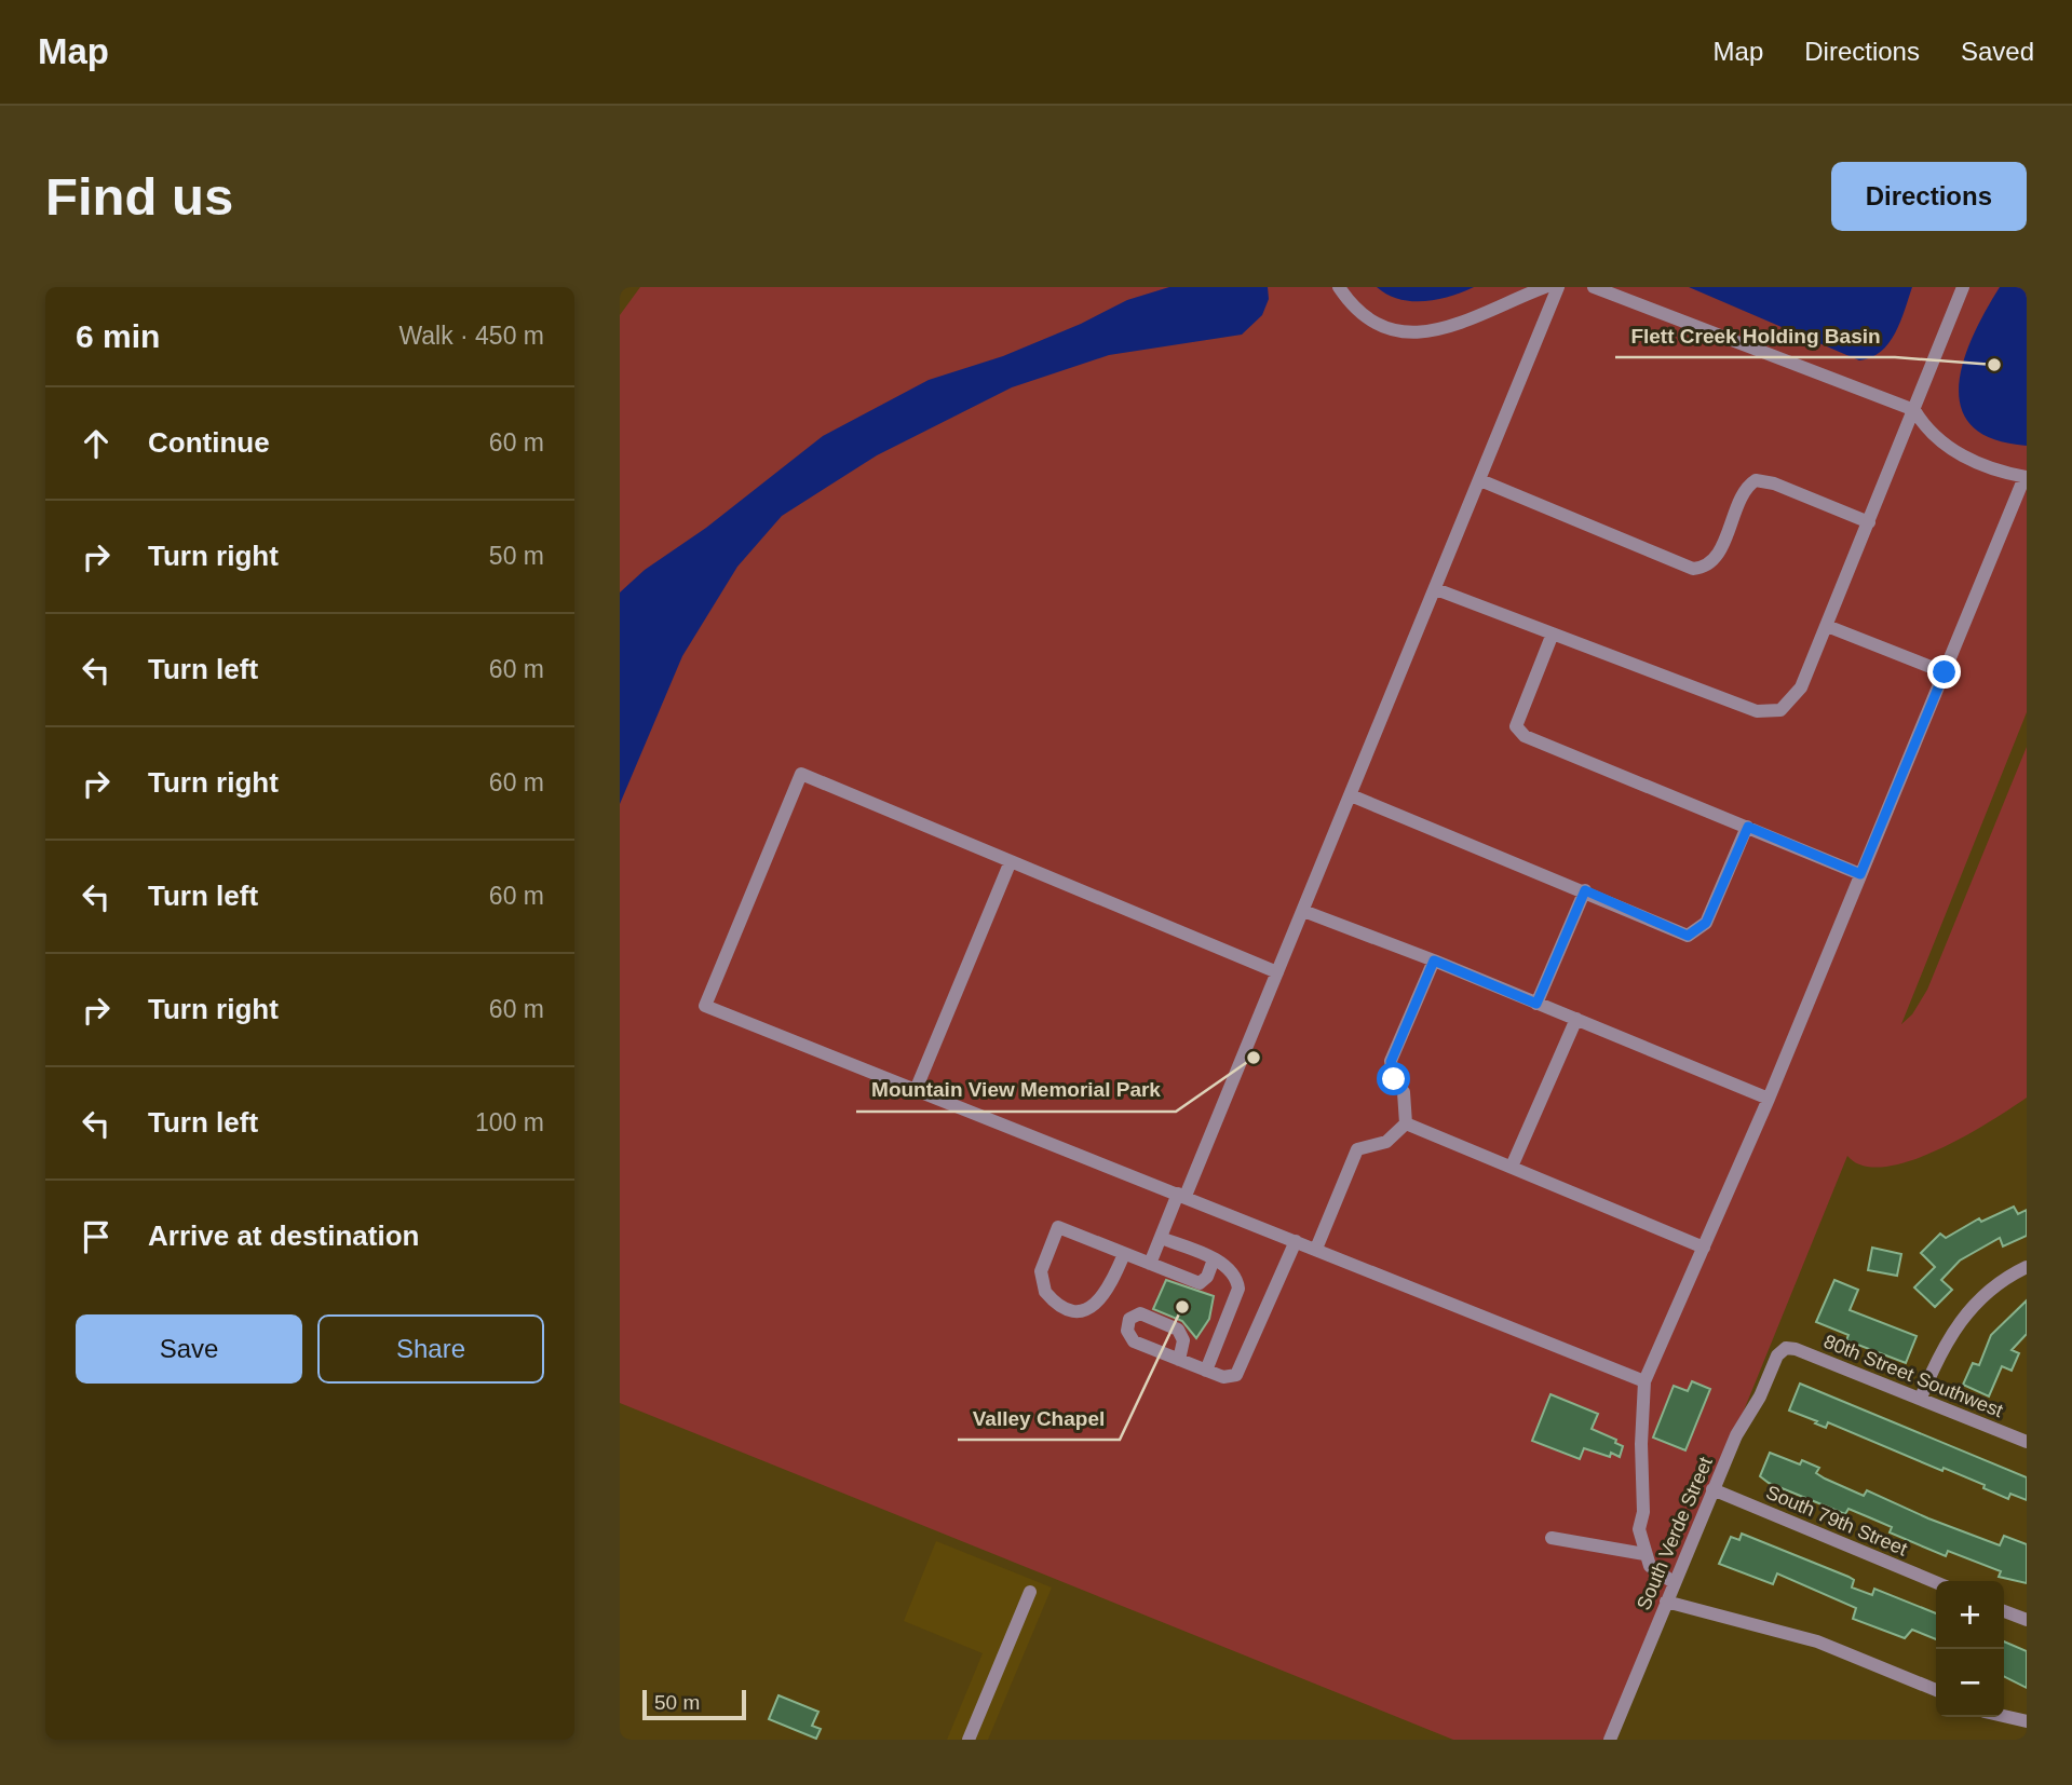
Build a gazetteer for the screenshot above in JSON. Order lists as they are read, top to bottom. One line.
{"streets":{"street":["80th Street Southwest","South 79th Street","South Verde Street"]},"crossings":[["80th Street Southwest","South Verde Street"],["South 79th Street","South Verde Street"]],"places":["Flett Creek Holding Basin","Mountain View Memorial Park","Valley Chapel"],"scale_bar":"50 m","page":{"header":"Map","nav":["Map","Directions","Saved"],"buttons":["Directions",["Save","Share"]],"title":"Find us","heading":["6 min","Walk · 450 m"],"list":[["Continue","60 m"],["Turn right","50 m"],["Turn left","60 m"],["Turn right","60 m"],["Turn left","60 m"],["Turn right","60 m"],["Turn left","100 m"],"Arrive at destination"],"map_buttons":["+","−"],"scale":"50 m"}}
